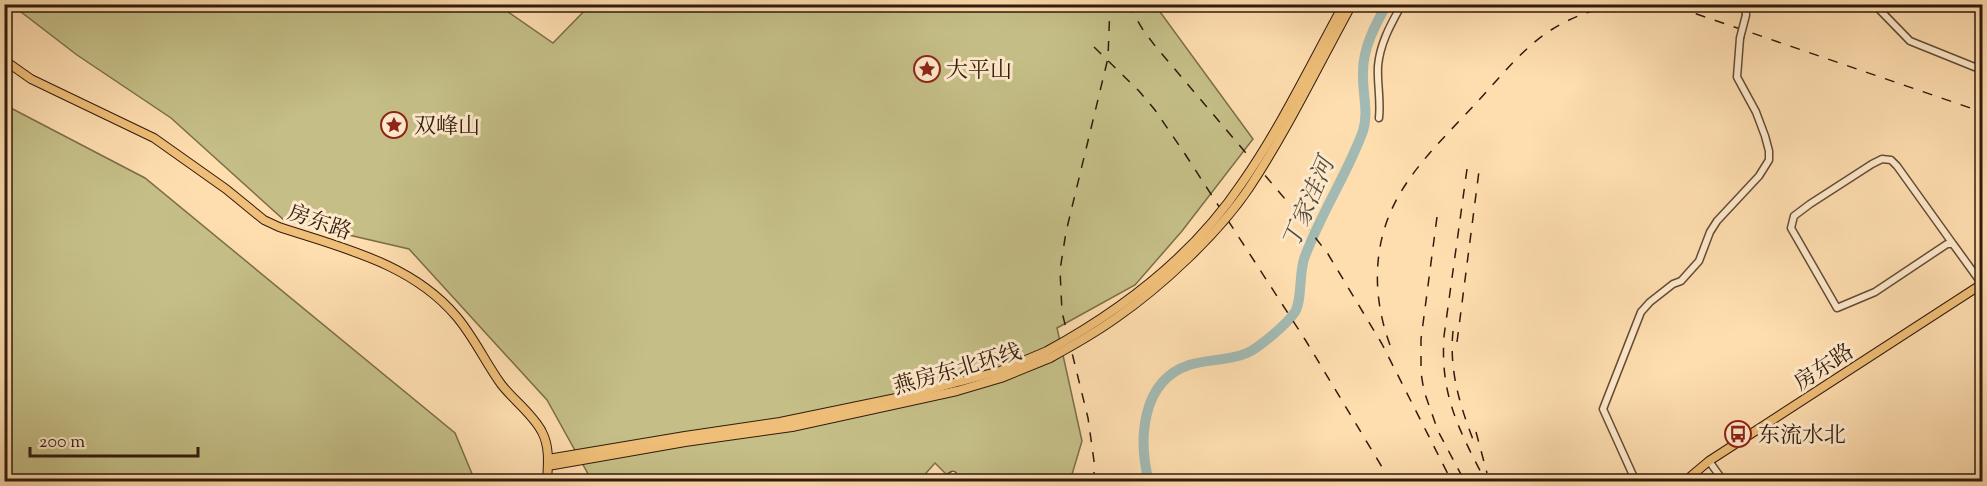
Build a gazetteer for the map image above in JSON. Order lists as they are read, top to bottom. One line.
{"streets":{"main road":["房东路","燕房东北环线"]},"crossings":[["房东路","燕房东北环线"]],"water":["丁家洼河"],"places":{"place":["大平山","双峰山"],"bus stop":["东流水北"]},"scale_bar":"200 m"}
